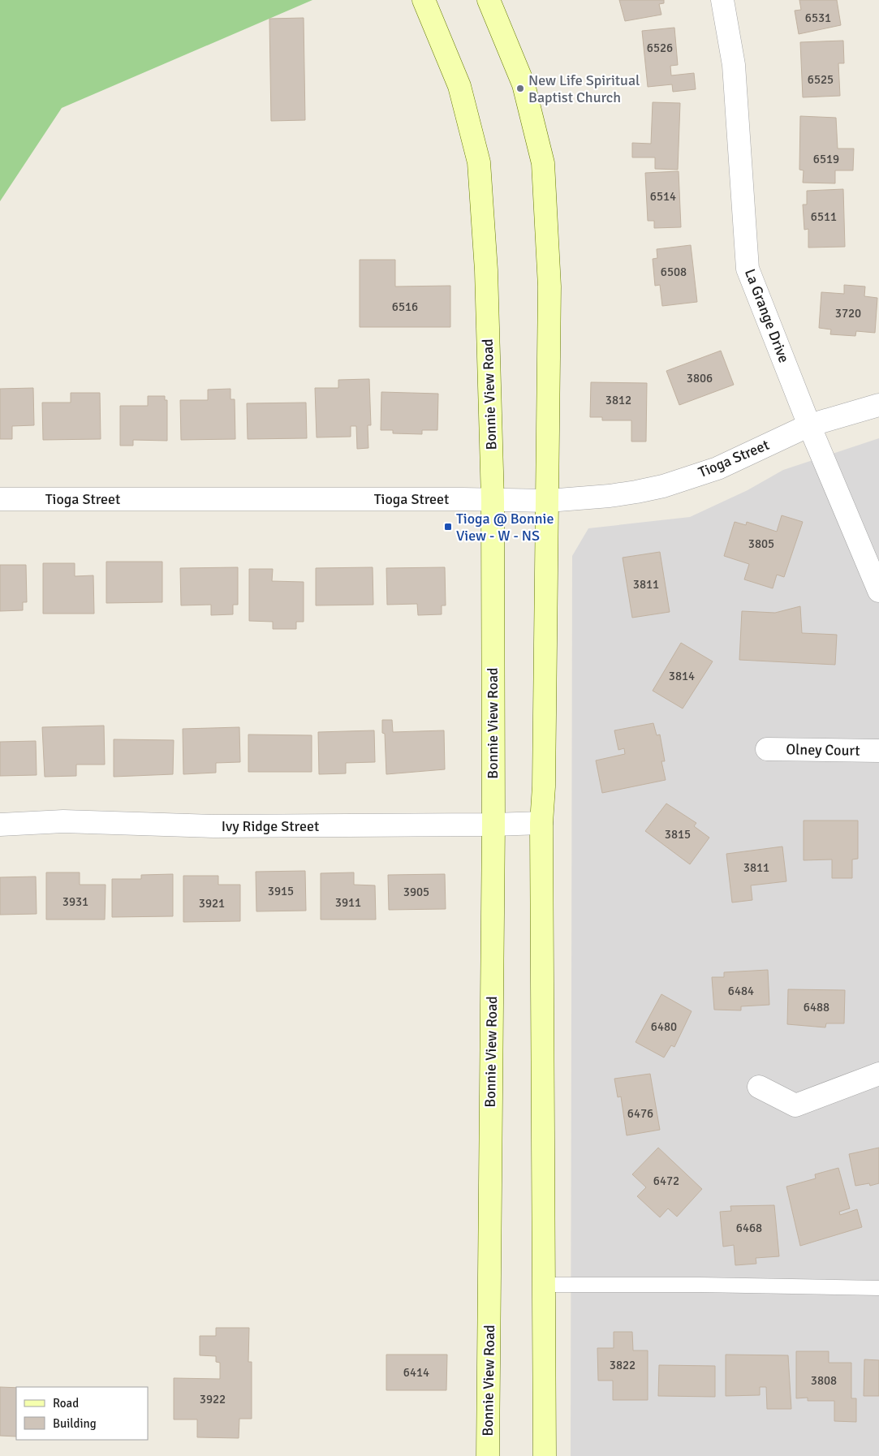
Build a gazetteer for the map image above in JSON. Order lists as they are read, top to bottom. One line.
{"streets":{"main road":["Bonnie View Road"],"street":["La Grange Drive","Tioga Street","Olney Court","Ivy Ridge Street"]},"crossings":[["La Grange Drive","Tioga Street"],["Bonnie View Road","Tioga Street"],["Bonnie View Road","Ivy Ridge Street"]],"places":{"other":["New Life Spiritual Baptist Church"],"transit":["Tioga @ Bonnie View - W - NS"]},"house_numbers":["6531","6526","6525","6519","6514","6511","6508","6516","3720","3806","3812","3805","3811","3814","3815","3811","3915","3905","3931","3911","3921","6484","6488","6480","6476","6472","6468","3822","6414","3808","3922"],"legend":["Road","Building"]}
